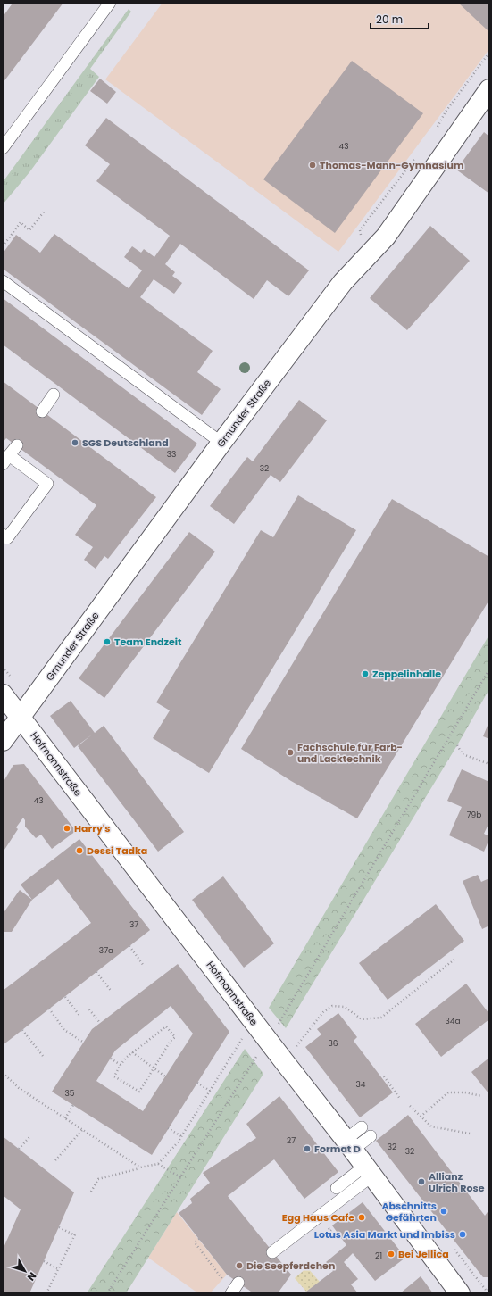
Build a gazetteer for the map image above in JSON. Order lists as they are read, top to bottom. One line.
{"streets":{"street":["Gmunder Straße","Hofmannstraße"]},"crossings":[["Gmunder Straße","Hofmannstraße"]],"places":["Thomas-Mann-Gymnasium","SGS Deutschland","Team Endzeit","Zeppelinhalle","Fachschule für Farb- und Lacktechnik","Harry's","Dessi Tadka","Format D","Allianz Ulrich Rose","Abschnitts Gefährten","Egg Haus Cafe","Lotus Asia Markt und Imbiss","Bei Jellica","Die Seepferdchen"],"house_numbers":["43","33","32","43","79b","37","37a","34a","36","34","35","27","32","32","21"],"scale_bar":"20 m","north":"bottom right"}
